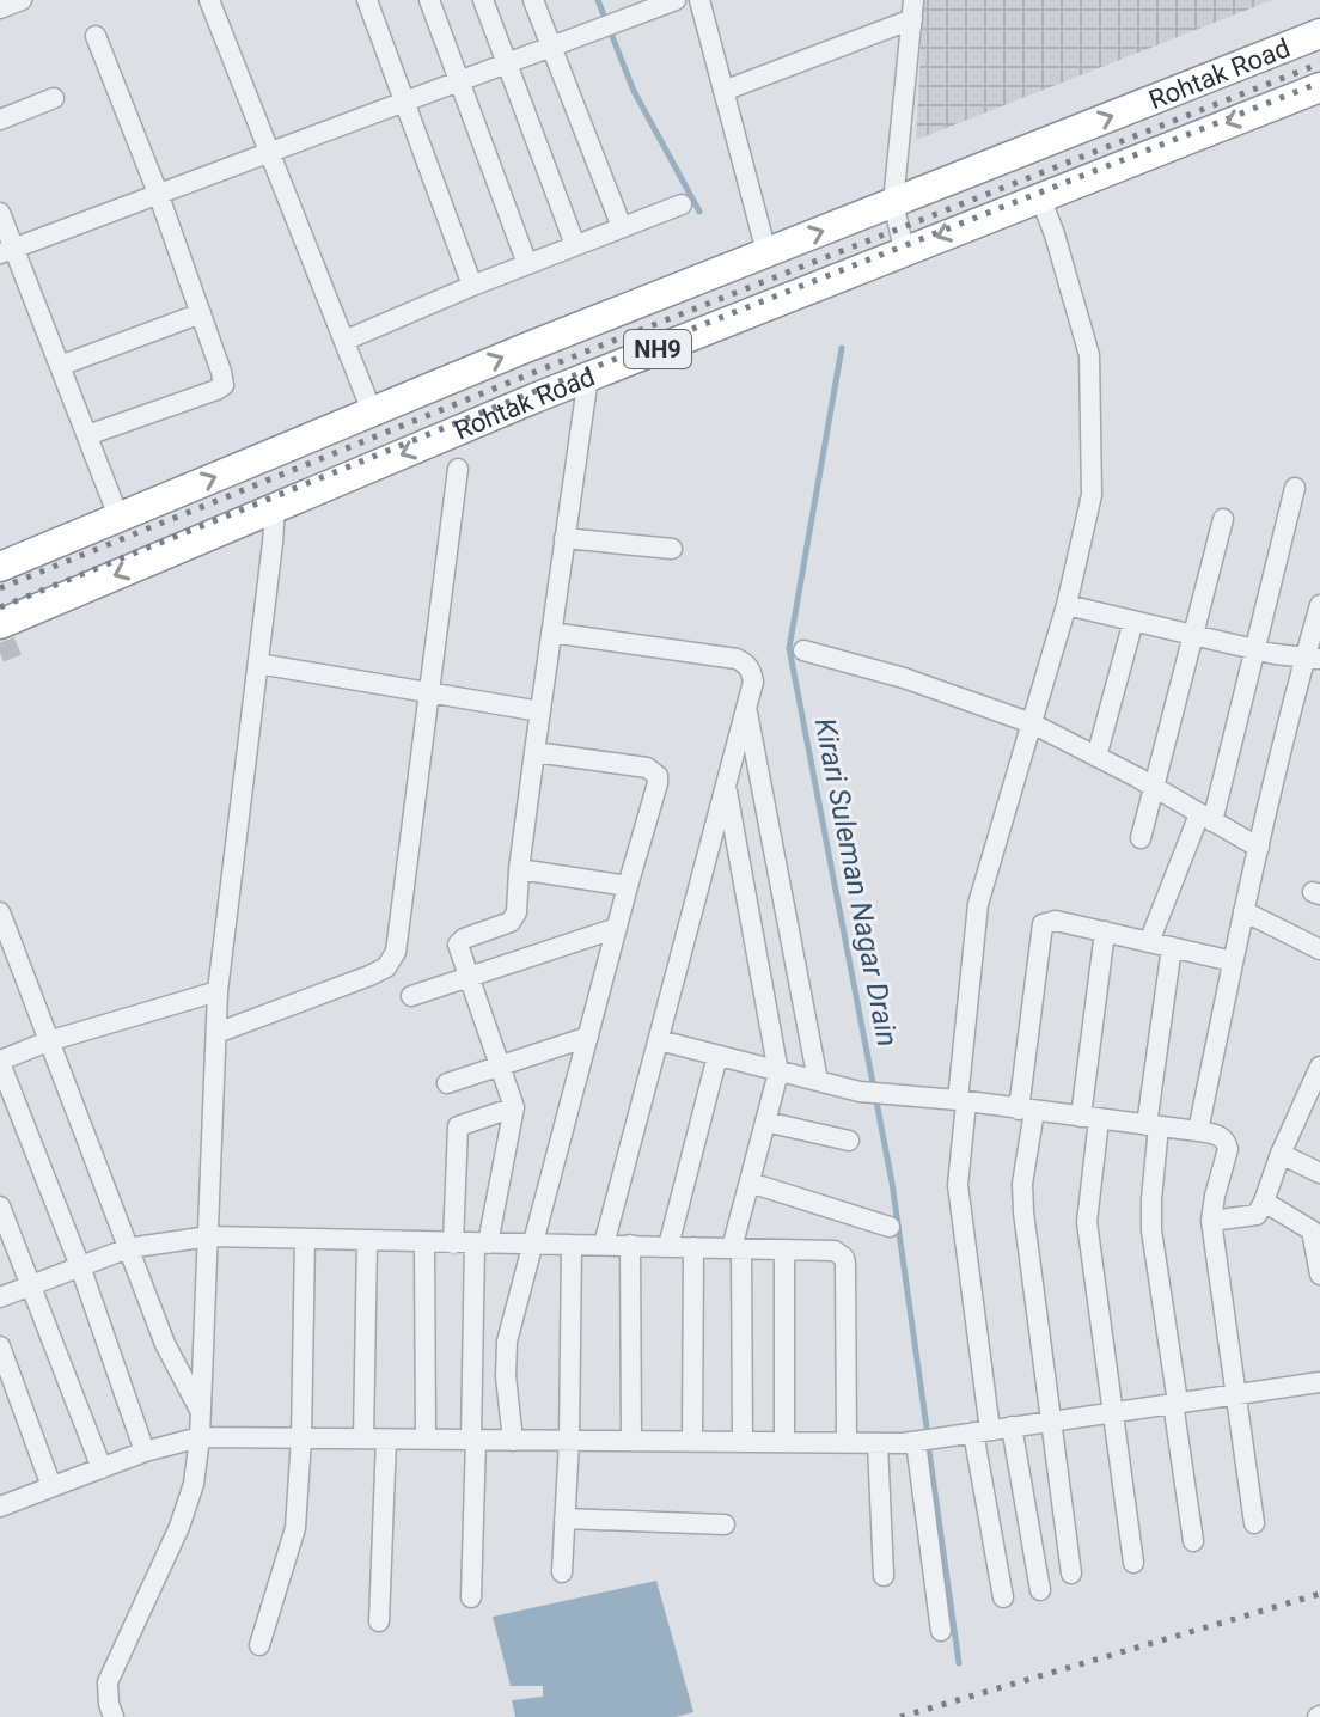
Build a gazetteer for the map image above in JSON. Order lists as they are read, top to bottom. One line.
{"streets":{"highway":["Rohtak Road","NH9"]},"water":["Kirari Suleman Nagar Drain"]}
